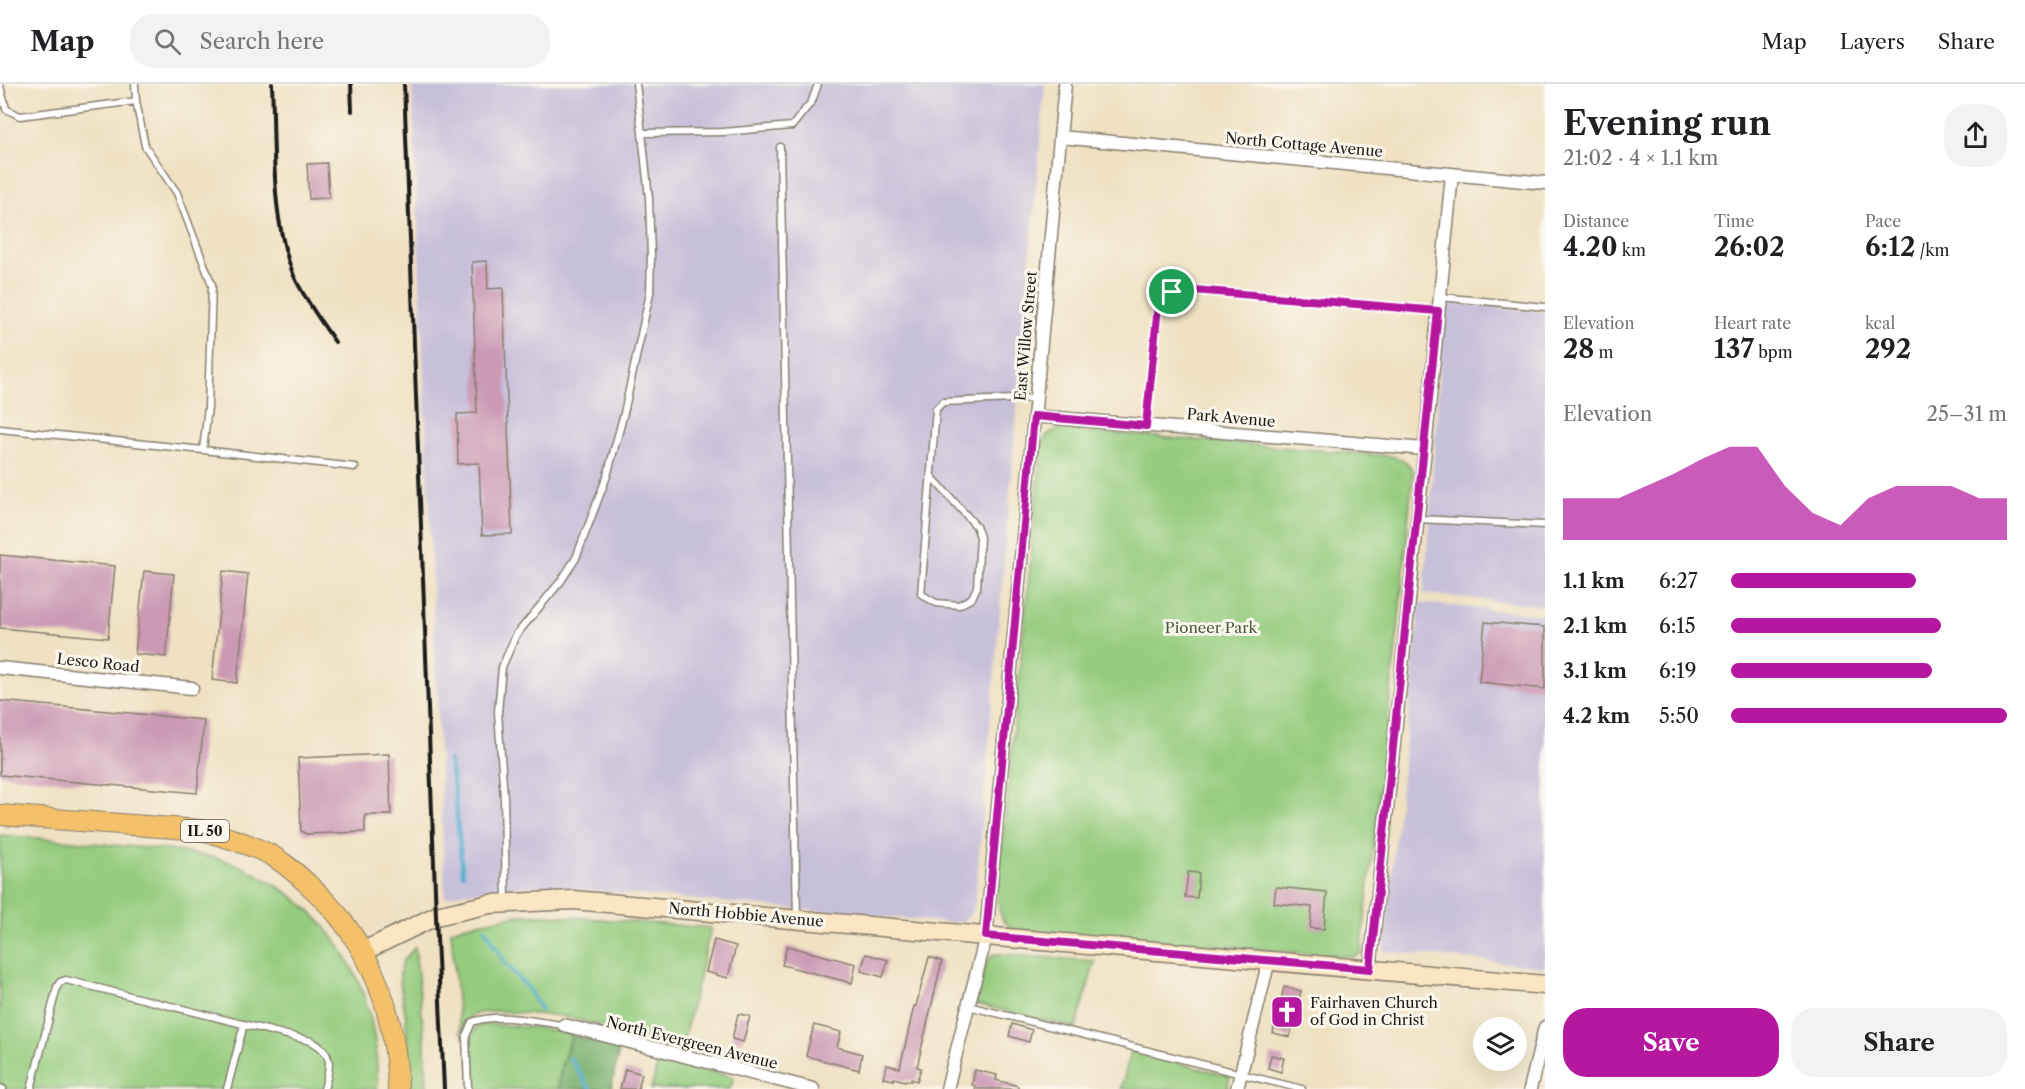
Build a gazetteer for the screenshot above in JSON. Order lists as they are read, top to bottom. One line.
{"streets":{"main road":["IL 50","North Hobbie Avenue"],"street":["North Cottage Avenue","East Willow Street","Park Avenue","Lesco Road","North Evergreen Avenue"]},"crossings":[["North Cottage Avenue","East Willow Street"],["East Willow Street","Park Avenue"],["East Willow Street","North Hobbie Avenue"],["IL 50","North Hobbie Avenue"]],"parks":["Pioneer Park"],"places":{"church":["Fairhaven Church of God in Christ"]},"page":{"header":"Map","search":"Search here","nav":["Map","Layers","Share"],"heading":["Evening run","21:02 · 4 × 1.1 km"],"stats":[["Distance","4.20 km"],["Time","26:02"],["Pace","6:12 /km"],["Elevation","28 m"],["Heart rate","137 bpm"],["kcal","292"]],"chart":["Elevation","25–31 m"],"list":[{"name":"1.1 km","note":"6:27"},{"name":"2.1 km","note":"6:15"},{"name":"3.1 km","note":"6:19"},{"name":"4.2 km","note":"5:50"}],"buttons":["Save","Share"]}}
